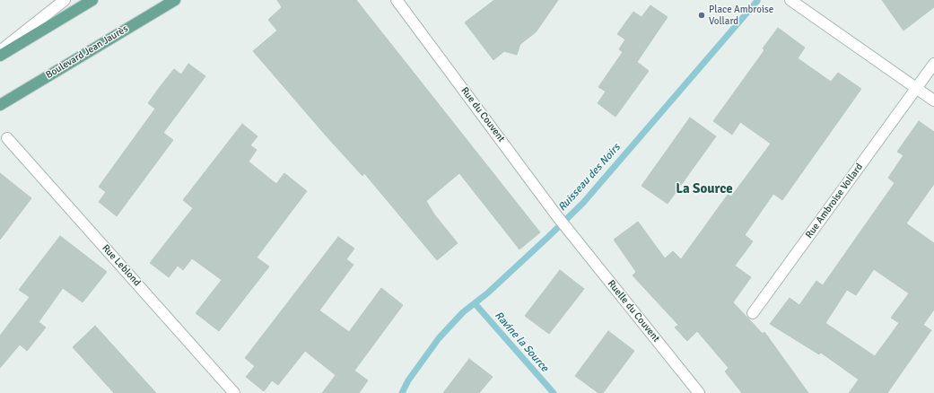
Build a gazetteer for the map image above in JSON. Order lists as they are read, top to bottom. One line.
{"streets":{"main road":["Boulevard Jean Jaurès"],"street":["Rue du Couvent","Rue Ambroise Vollard","Rue Leblond","Ruelle du Couvent"]},"crossings":[["Rue du Couvent","Ruelle du Couvent"]],"districts":["La Source"],"water":["Ruisseau des Noirs","Ravine la Source"],"places":["Place Ambroise Vollard"]}
